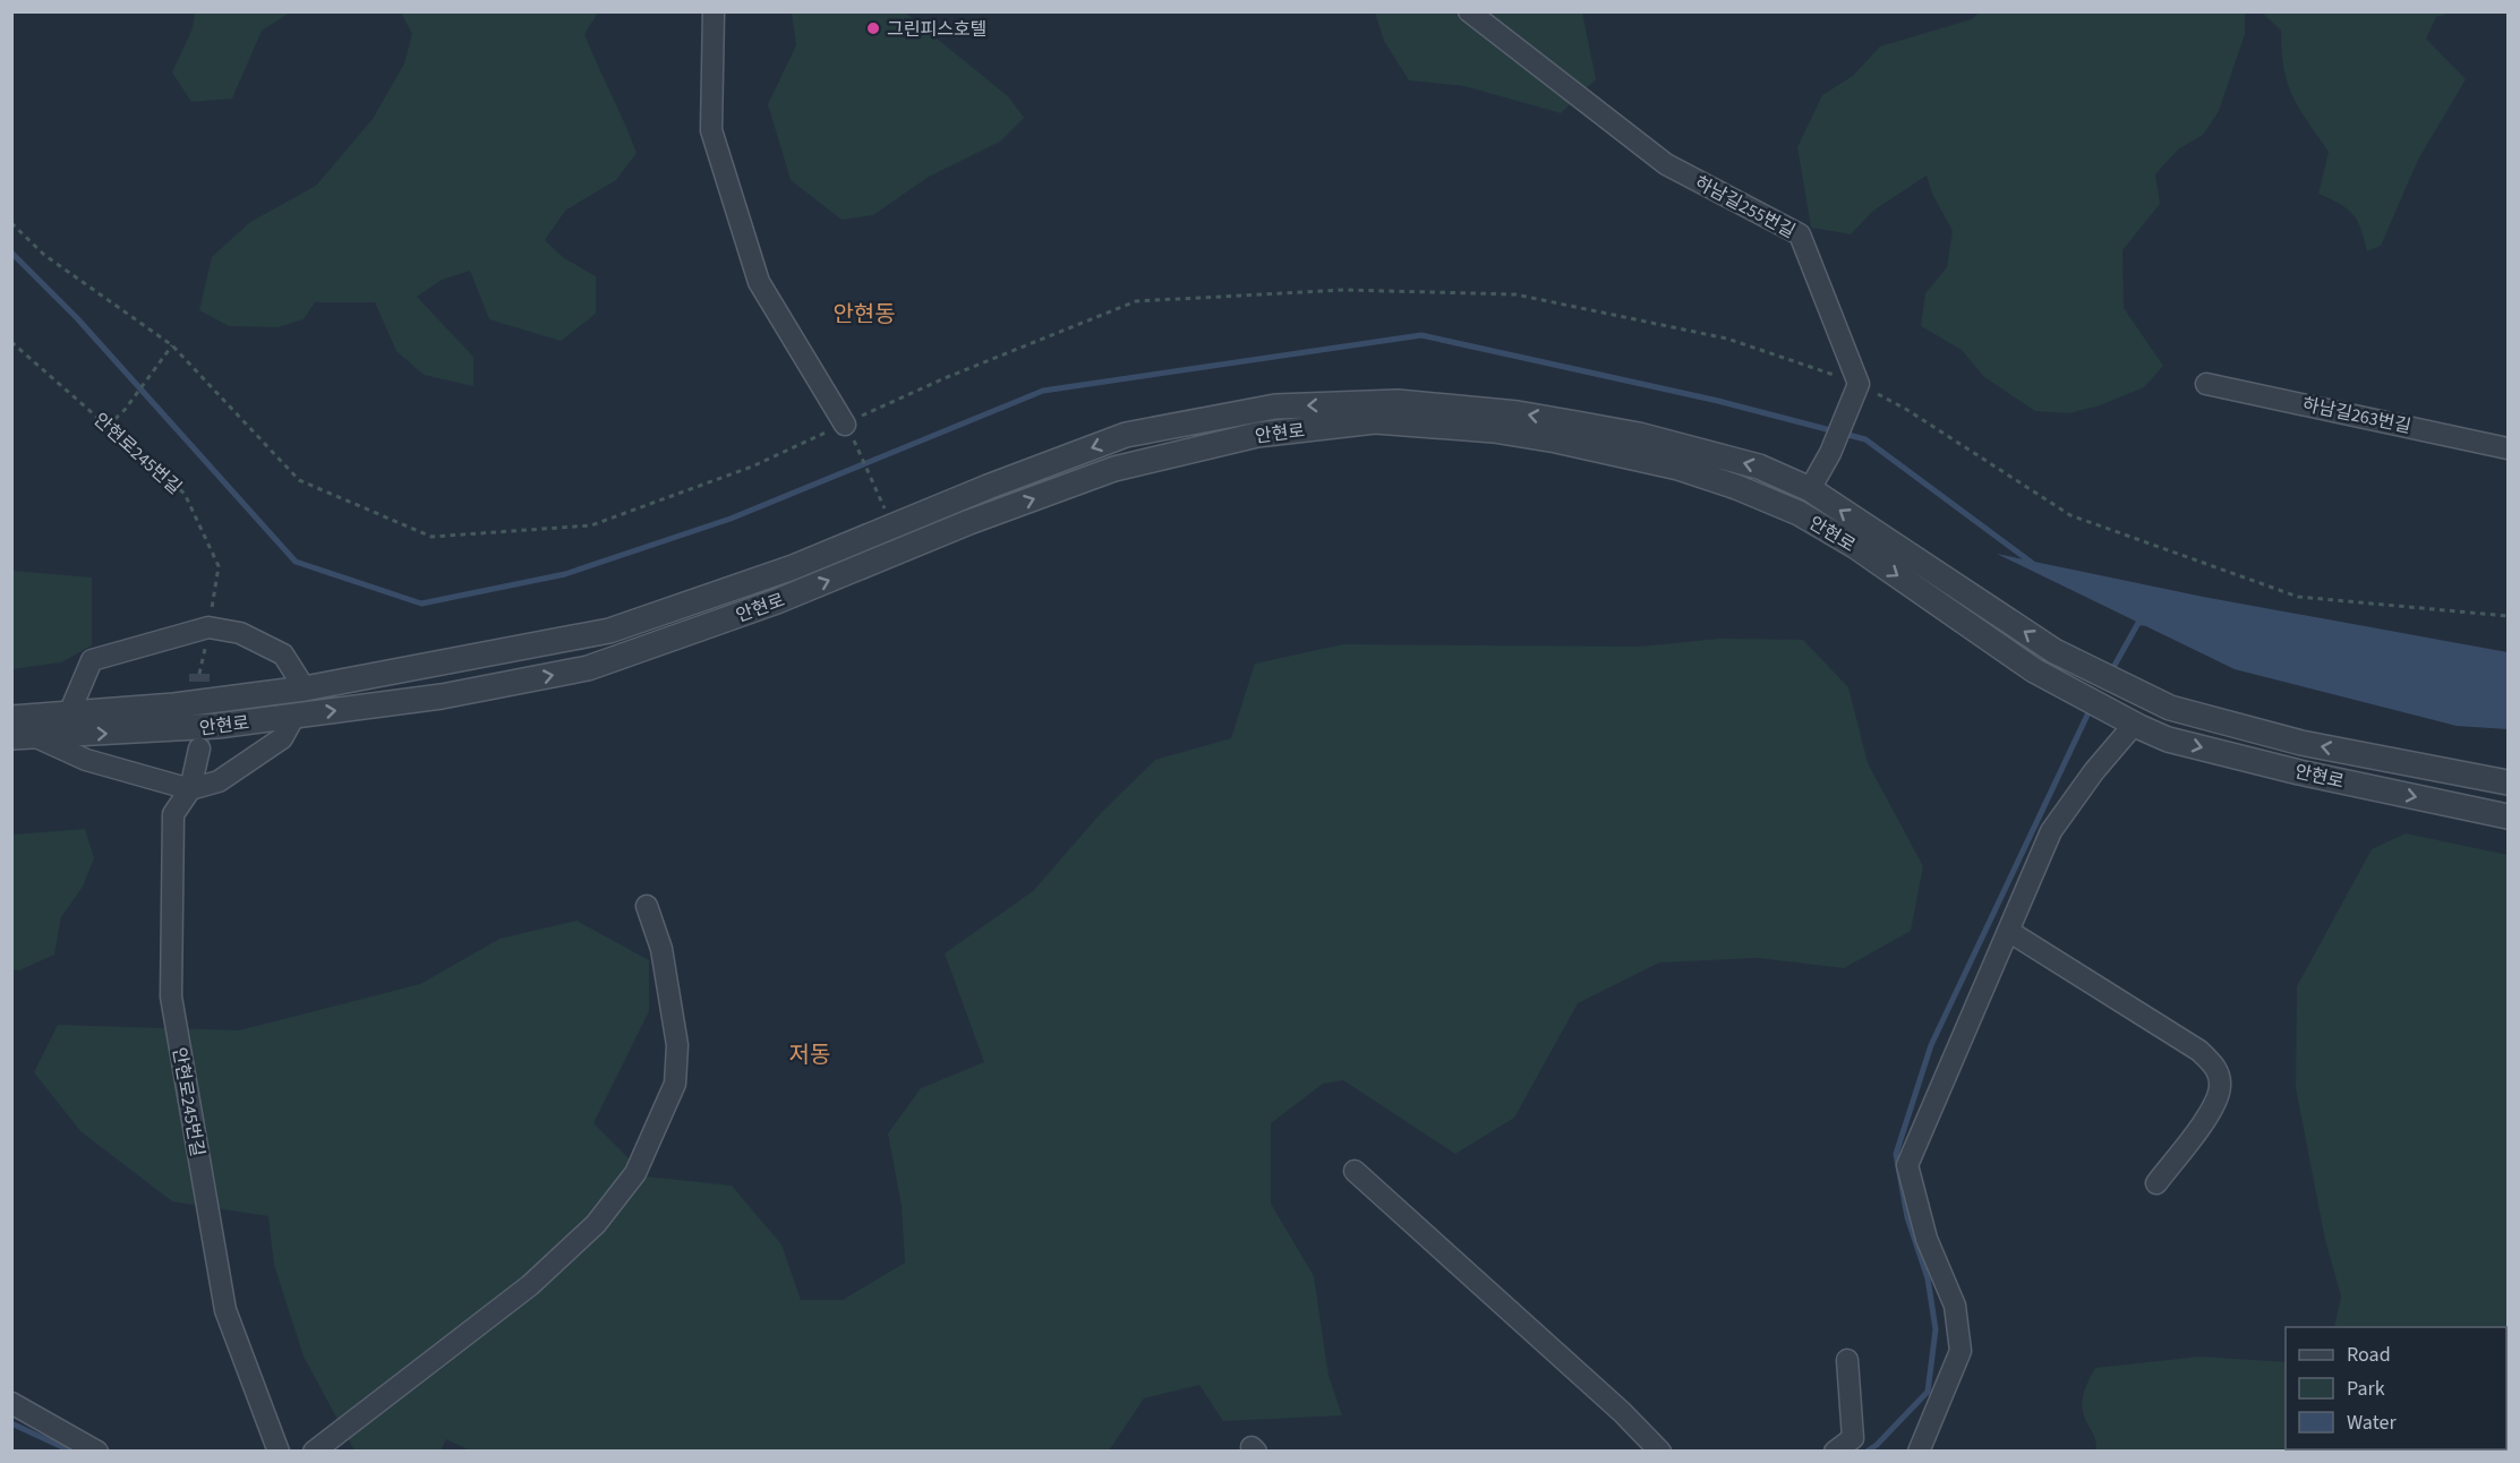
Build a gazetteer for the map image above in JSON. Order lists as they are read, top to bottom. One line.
{"streets":{"street":["하남길255번길","하남길263번길","안현로","안현로245번길"]},"crossings":[["하남길255번길","안현로"]],"districts":["안현동","저동"],"places":["그린피스호텔"],"legend":["Road","Park","Water"]}
